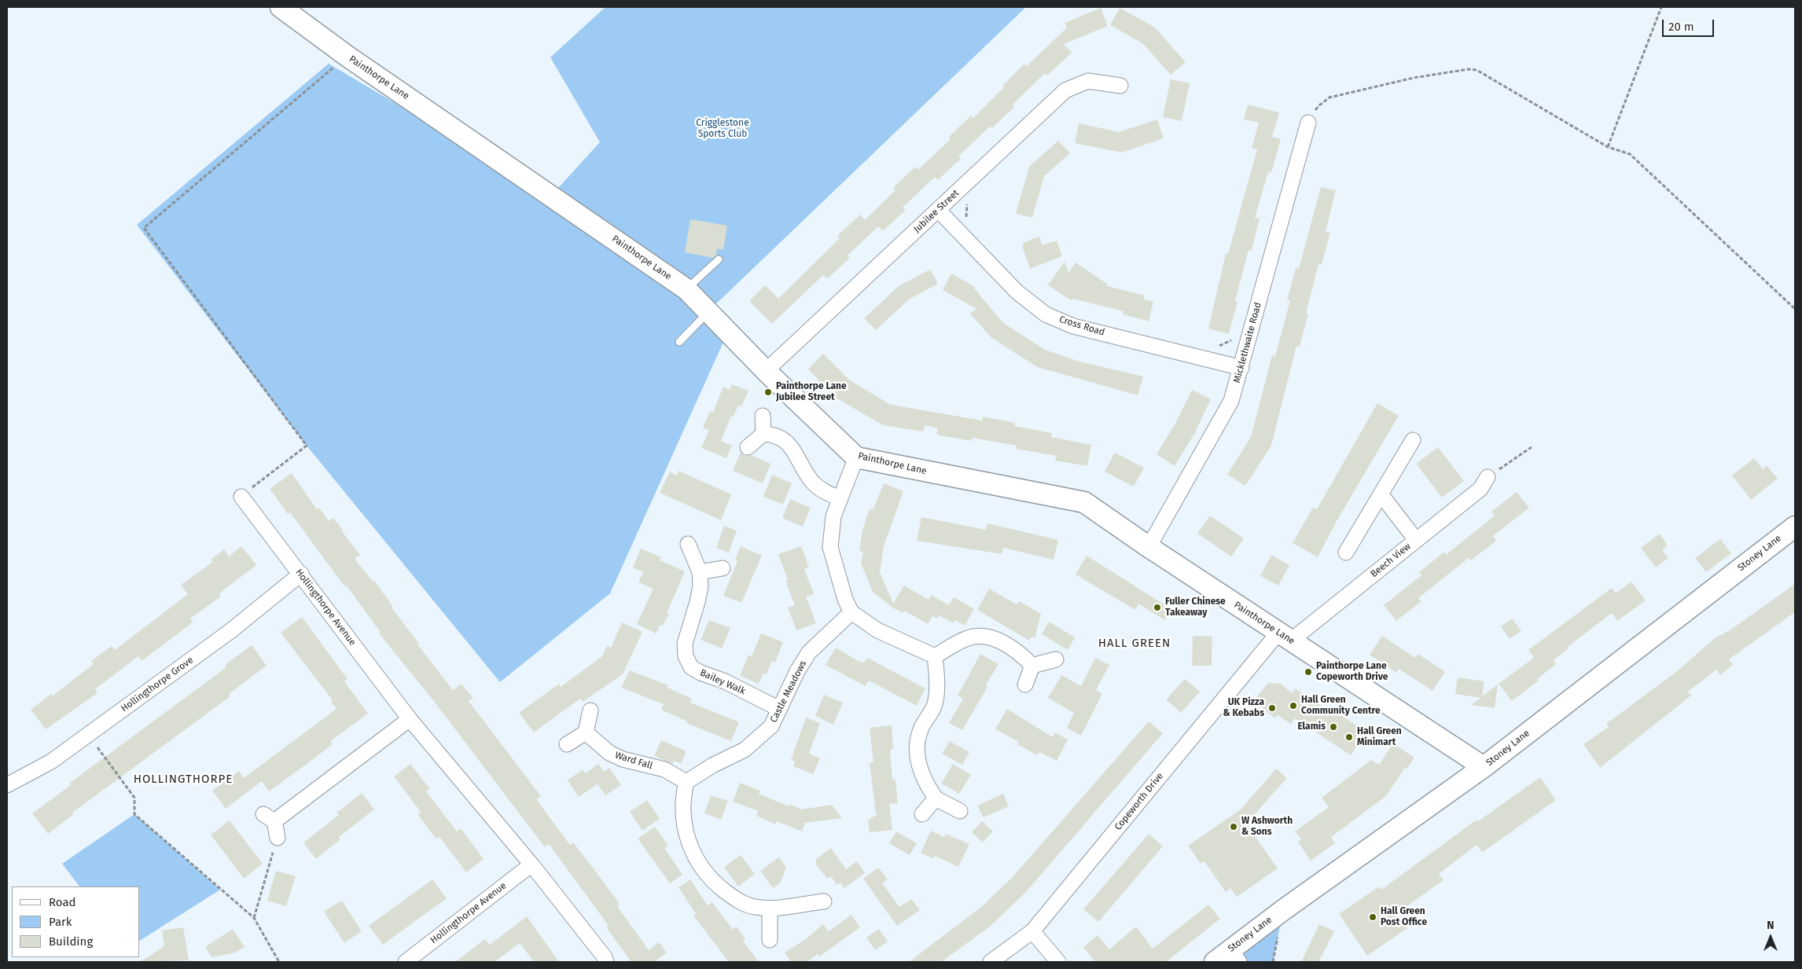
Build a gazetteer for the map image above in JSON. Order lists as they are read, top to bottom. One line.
{"streets":{"street":["Painthorpe Lane","Jubilee Street","Cross Road","Micklethwaite Road","Stoney Lane","Beech View","Hollingthorpe Avenue","Bailey Walk","Hollingthorpe Grove","Castle Meadows","Ward Fall","Copeworth Drive"]},"crossings":[["Painthorpe Lane","Jubilee Street"],["Painthorpe Lane","Micklethwaite Road"],["Painthorpe Lane","Stoney Lane"],["Painthorpe Lane","Beech View"],["Painthorpe Lane","Copeworth Drive"],["Jubilee Street","Cross Road"],["Cross Road","Micklethwaite Road"],["Beech View","Copeworth Drive"],["Hollingthorpe Avenue","Hollingthorpe Grove"],["Bailey Walk","Castle Meadows"],["Castle Meadows","Ward Fall"]],"districts":["HALL GREEN","HOLLINGTHORPE"],"parks":["Crigglestone Sports Club"],"places":["Painthorpe Lane Jubilee Street","Fuller Chinese Takeaway","Painthorpe Lane Copeworth Drive","Hall Green Community Centre","UK Pizza & Kebabs","Elamis","Hall Green Minimart","W Ashworth & Sons","Hall Green Post Office"],"legend":["Road","Park","Building"],"scale_bar":"20 m","north":"top"}
